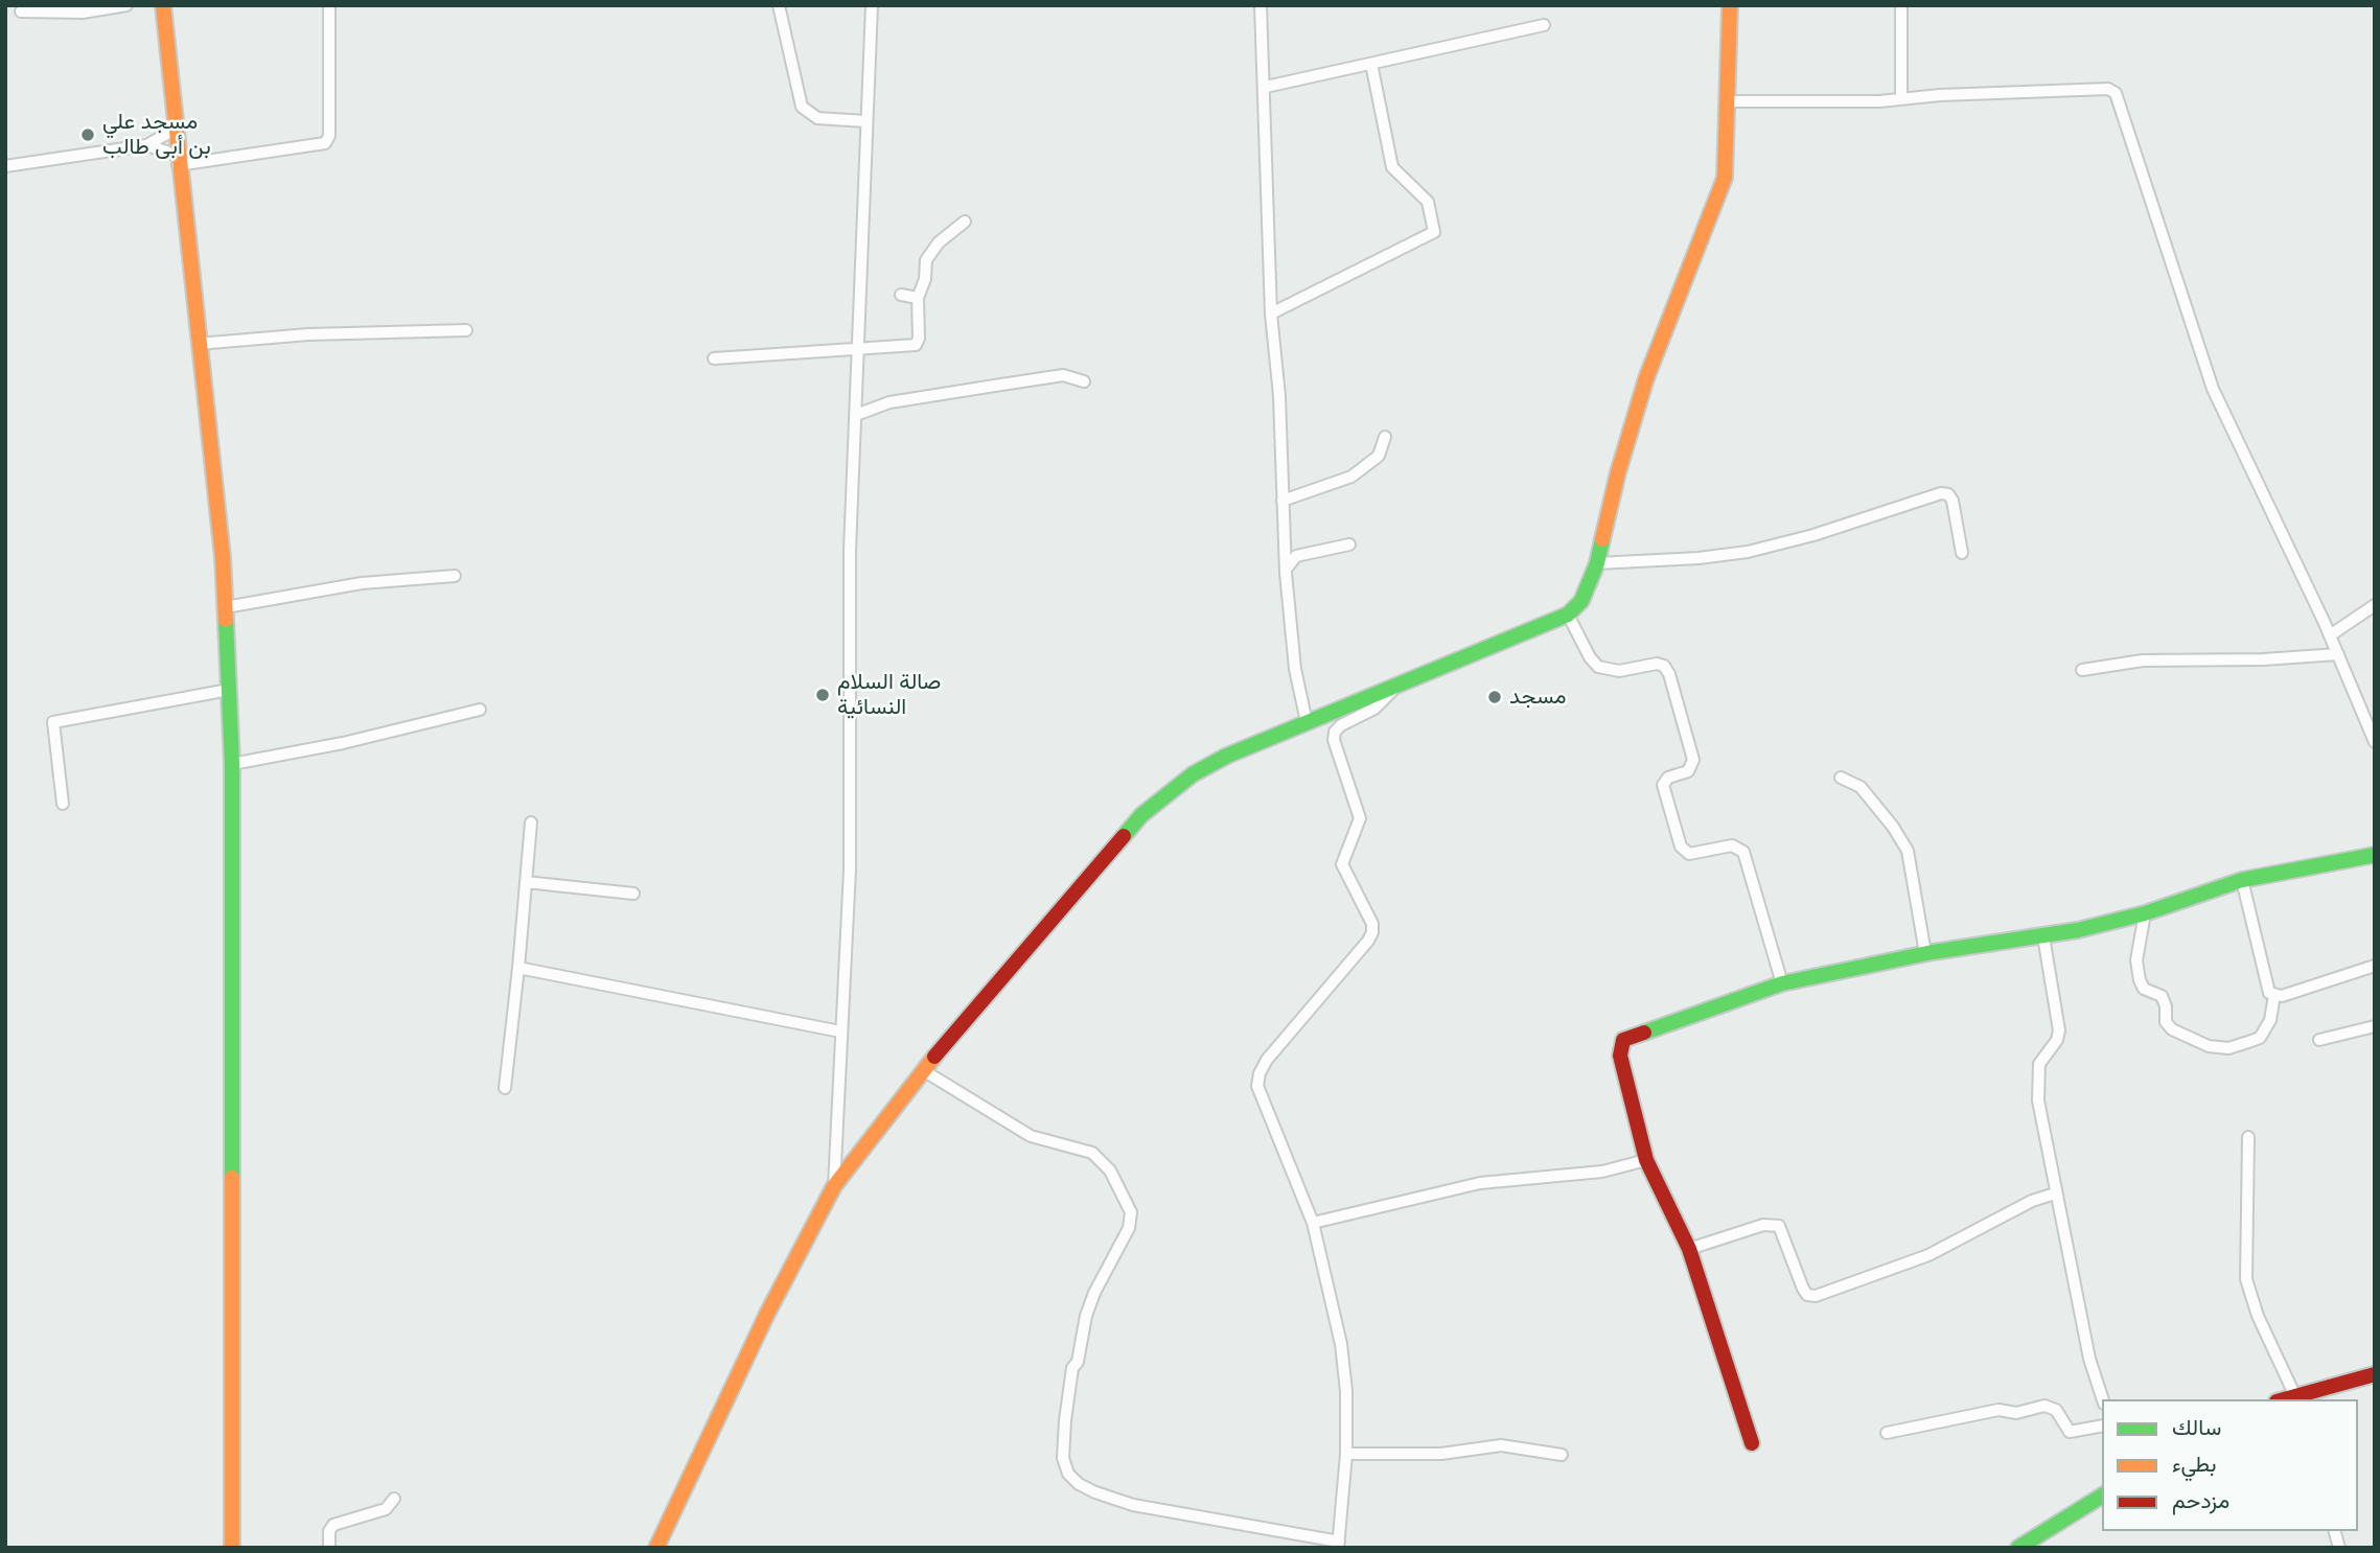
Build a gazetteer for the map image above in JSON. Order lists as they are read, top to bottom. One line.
{"places":["مسجد علي بن أبى طالب","صالة السلام النسائية","مسجد"],"legend":["سالك","بطيء","مزدحم"]}
